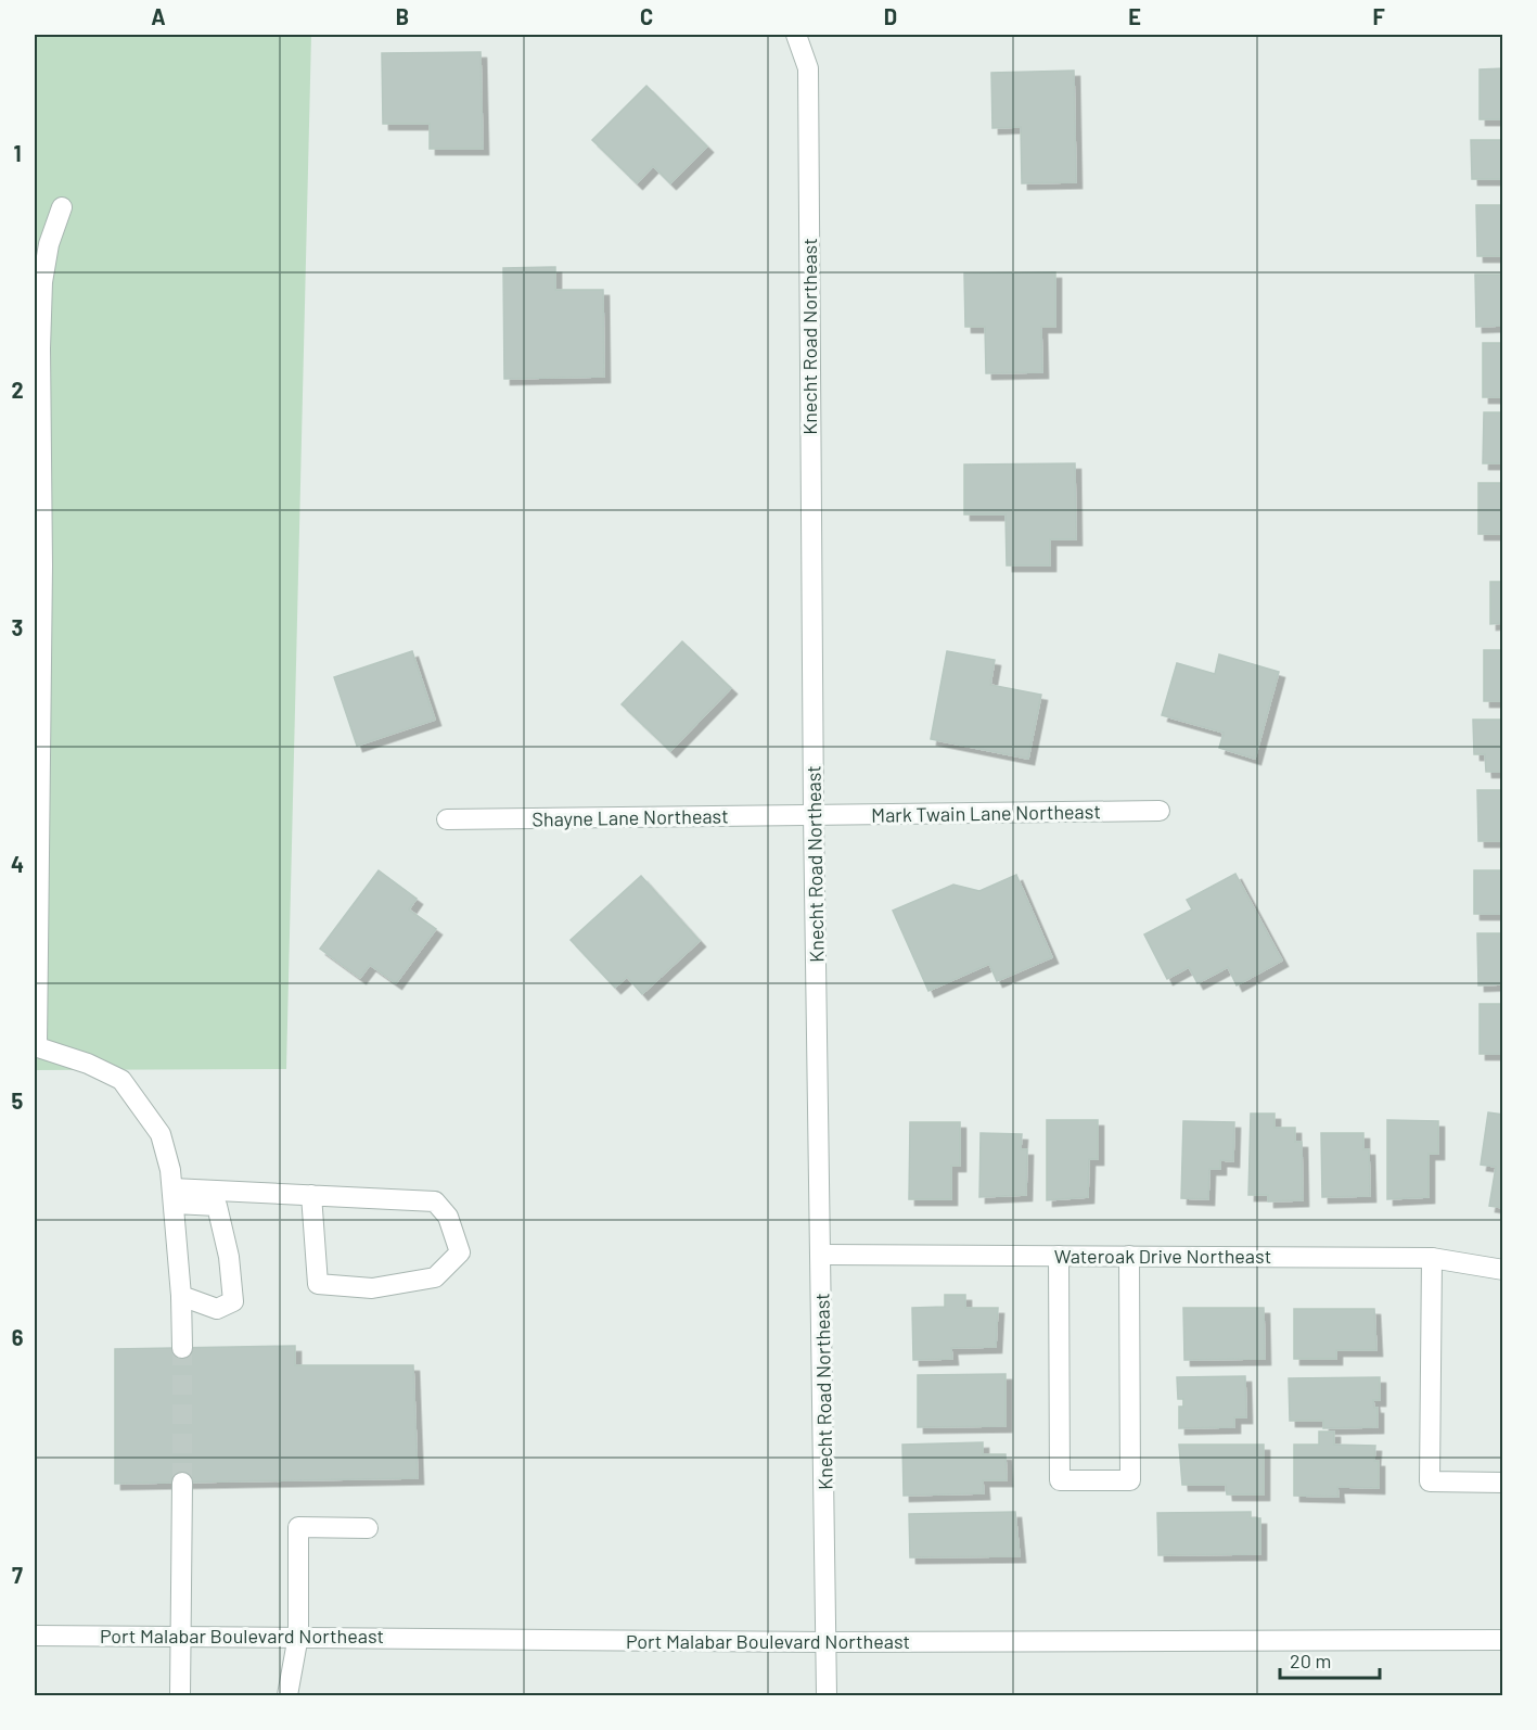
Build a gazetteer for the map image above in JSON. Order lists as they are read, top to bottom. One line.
{"streets":{"street":["Knecht Road Northeast","Mark Twain Lane Northeast","Shayne Lane Northeast","Wateroak Drive Northeast","Port Malabar Boulevard Northeast"]},"crossings":[["Knecht Road Northeast","Mark Twain Lane Northeast"],["Knecht Road Northeast","Shayne Lane Northeast"],["Knecht Road Northeast","Wateroak Drive Northeast"],["Knecht Road Northeast","Port Malabar Boulevard Northeast"],["Mark Twain Lane Northeast","Shayne Lane Northeast"]],"scale_bar":"20 m","grid":{"columns":["A","B","C","D","E","F"],"rows":["1","2","3","4","5","6","7"]}}
